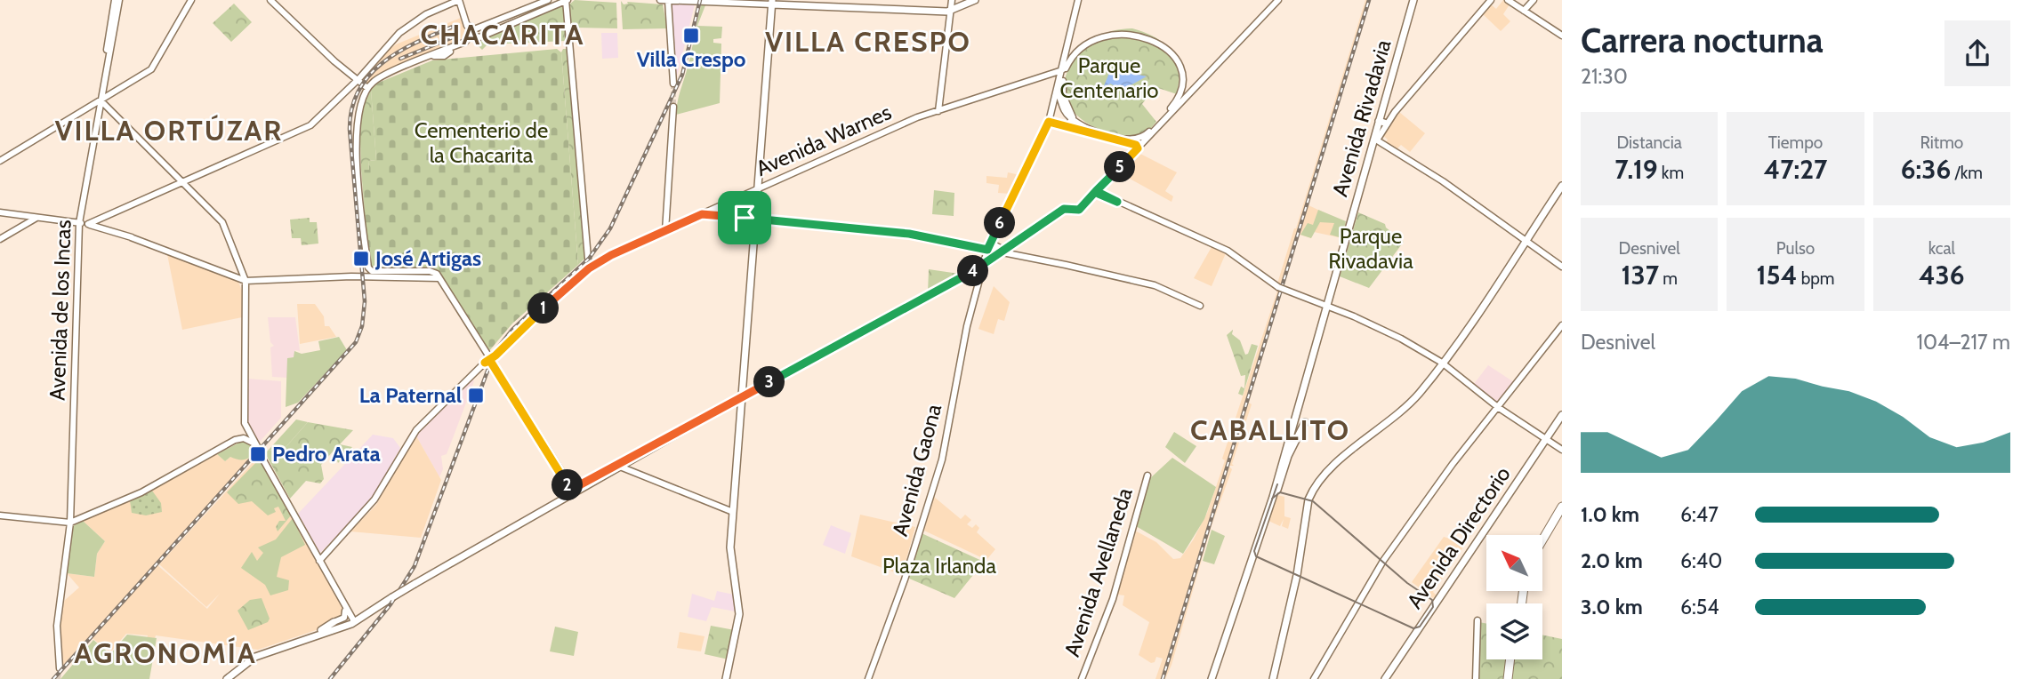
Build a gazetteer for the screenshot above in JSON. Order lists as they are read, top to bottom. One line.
{"streets":{"main road":["Avenida Rivadavia","Avenida Warnes","Avenida de los Incas","Avenida Gaona","Avenida Directorio","Avenida Avellaneda"]},"crossings":[["Avenida Warnes","Avenida Gaona"]],"districts":["CHACARITA","VILLA CRESPO","VILLA ORTÚZAR","CABALLITO","AGRONOMÍA"],"parks":["Parque Centenario","Cementerio de la Chacarita","Parque Rivadavia","Plaza Irlanda"],"places":{"transit":["Villa Crespo","José Artigas","La Paternal","Pedro Arata"]},"north":"top left","page":{"heading":["Carrera nocturna","21:30"],"stats":[["Distancia","7.19 km"],["Tiempo","47:27"],["Ritmo","6:36 /km"],["Desnivel","137 m"],["Pulso","154 bpm"],["kcal","436"]],"pins":["5","6","4","1","3","2"],"chart":["Desnivel","104–217 m"],"list":[{"name":"1.0 km","note":"6:47"},{"name":"2.0 km","note":"6:40"},{"name":"3.0 km","note":"6:54"}]}}
